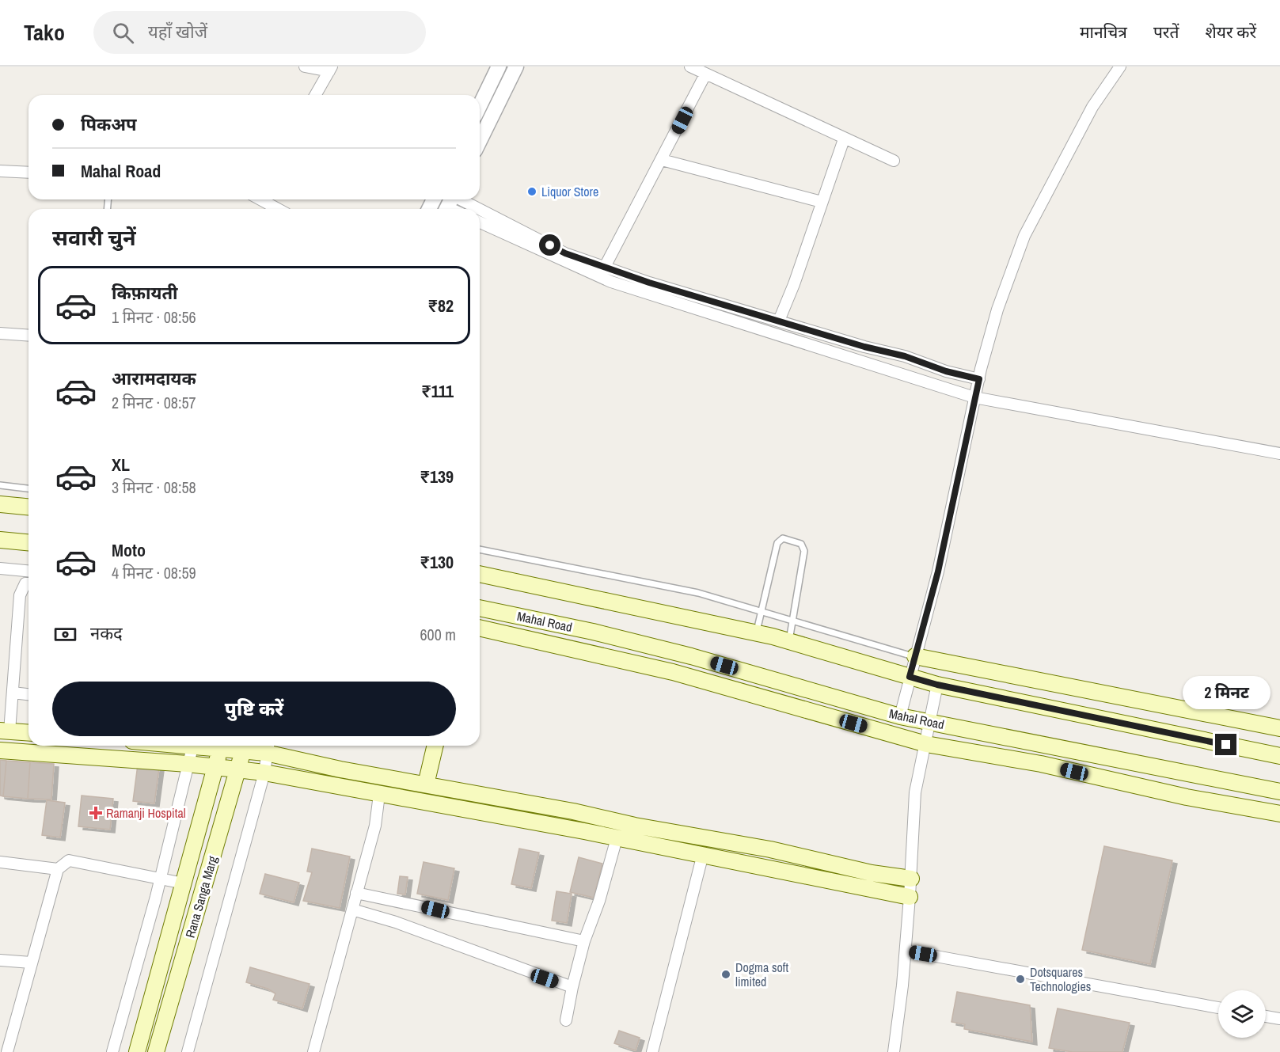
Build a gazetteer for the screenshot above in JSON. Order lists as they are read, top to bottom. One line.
{"streets":{"main road":["Mahal Road","Rana Sanga Marg"]},"places":{"other":["Liquor Store","Dogma soft limited","Dotsquares Technologies"],"health":["Ramanji Hospital"]},"page":{"header":"Tako","search":"यहाँ खोजें","nav":["मानचित्र","परतें","शेयर करें"],"banner":["पिकअप","Mahal Road"],"heading":"सवारी चुनें","list":[{"name":"किफ़ायती","note":"1 मिनट · 08:56","value":"₹82"},{"name":"आरामदायक","note":"2 मिनट · 08:57","value":"₹111"},{"name":"XL","note":"3 मिनट · 08:58","value":"₹139"},{"name":"Moto","note":"4 मिनट · 08:59","value":"₹130"}],"pay":["नकद","600 m"],"buttons":"पुष्टि करें","bubble":"2 मिनट"}}
